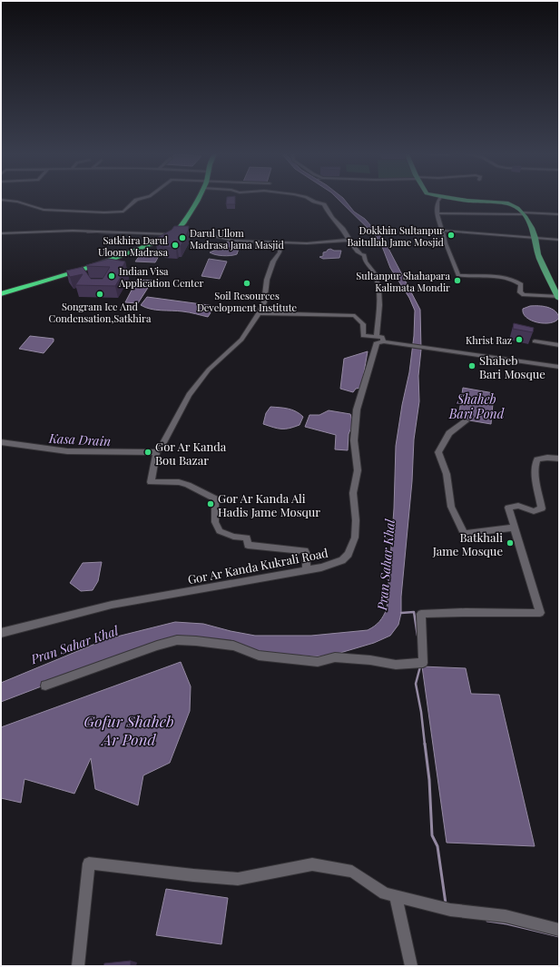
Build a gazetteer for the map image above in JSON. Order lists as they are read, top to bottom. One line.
{"streets":{"street":["Gor Ar Kanda Kukrali Road"]},"water":["Shaheb Bari Pond","Kasa Drain","Pran Sahar Khal","Gofur Shaheb Ar Pond"],"places":["Dokkhin Sultanpur Baitullah Jame Mosjid","Darul Ullom Madrasa Jama Masjid","Satkhira Darul Uloom Madrasa","Indian Visa Application Center","Sultanpur Shahapara Kalimata Mondir","Soil Resources Development Institute","Songram Ice And Condensation,Satkhira","Khrist Raz","Shaheb Bari Mosque","Gor Ar Kanda Bou Bazar","Gor Ar Kanda Ali Hadis Jame Mosqur","Batkhali Jame Mosque"]}
